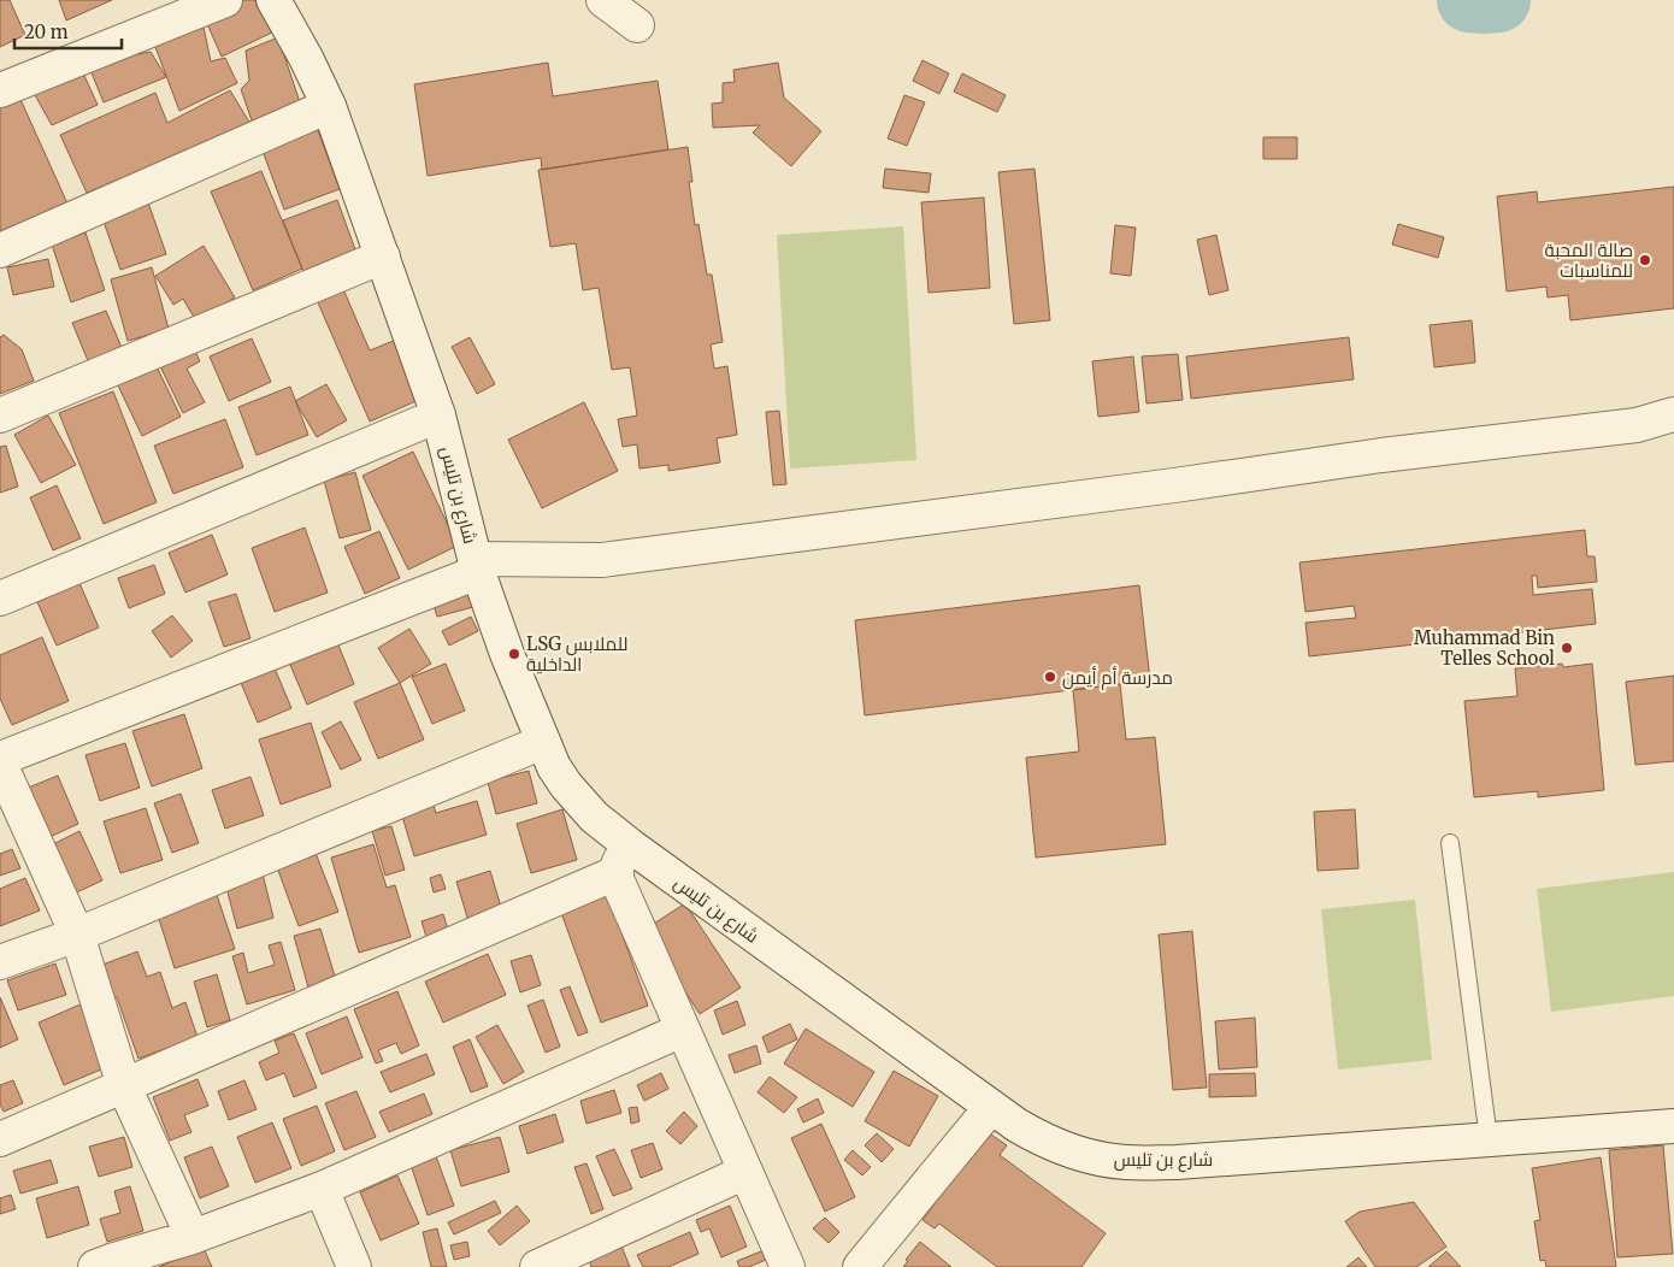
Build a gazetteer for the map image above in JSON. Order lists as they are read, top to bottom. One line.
{"streets":{"street":["شارع بن تليس"]},"places":["صالة المحبة للمناسبات","Muhammad Bin Telles School","LSG للملابس الداخلية","مدرسة أم أيمن"],"scale_bar":"20 m"}
